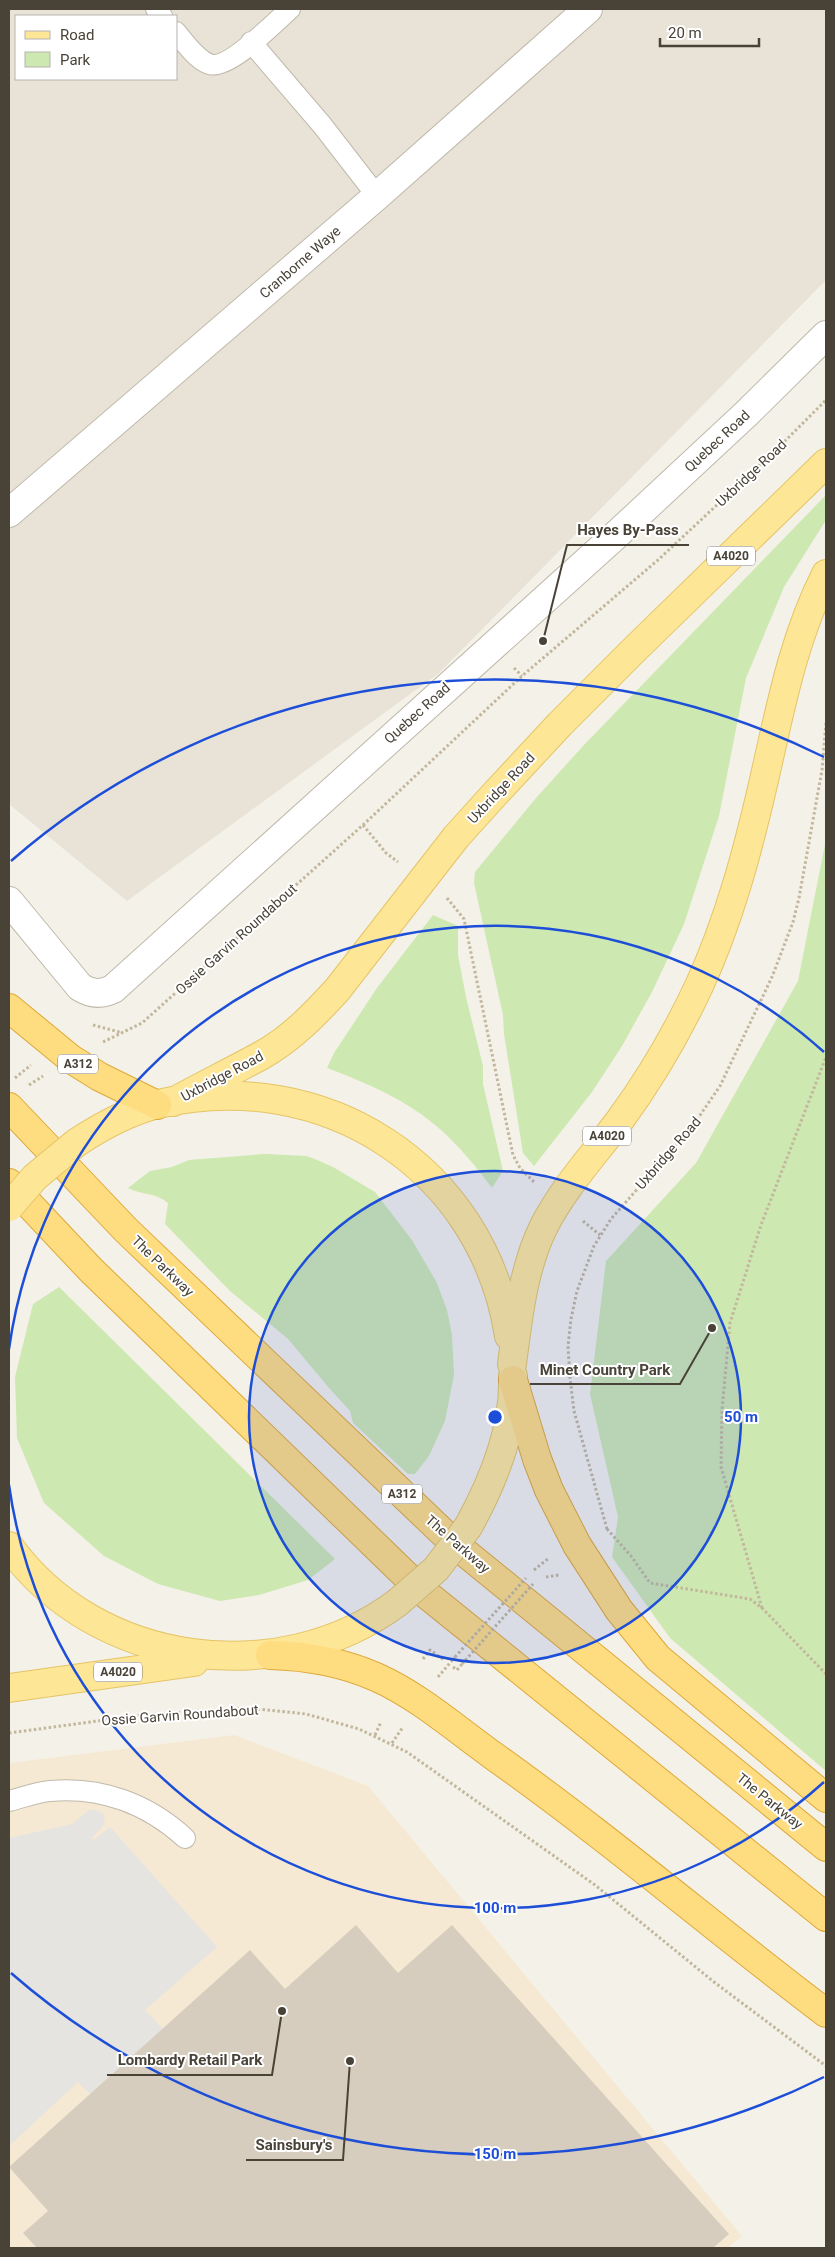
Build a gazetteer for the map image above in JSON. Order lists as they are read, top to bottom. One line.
{"streets":{"highway":["A312","The Parkway"],"main road":["Uxbridge Road","A4020"],"street":["Cranborne Waye","Quebec Road"],"path":["Ossie Garvin Roundabout"]},"crossings":[["Uxbridge Road","Ossie Garvin Roundabout"],["Uxbridge Road","A312"]],"places":["Hayes By-Pass","Minet Country Park","Lombardy Retail Park","Sainsbury's"],"legend":["Road","Park"],"scale_bar":"20 m","rings":["50 m","100 m","150 m"]}
